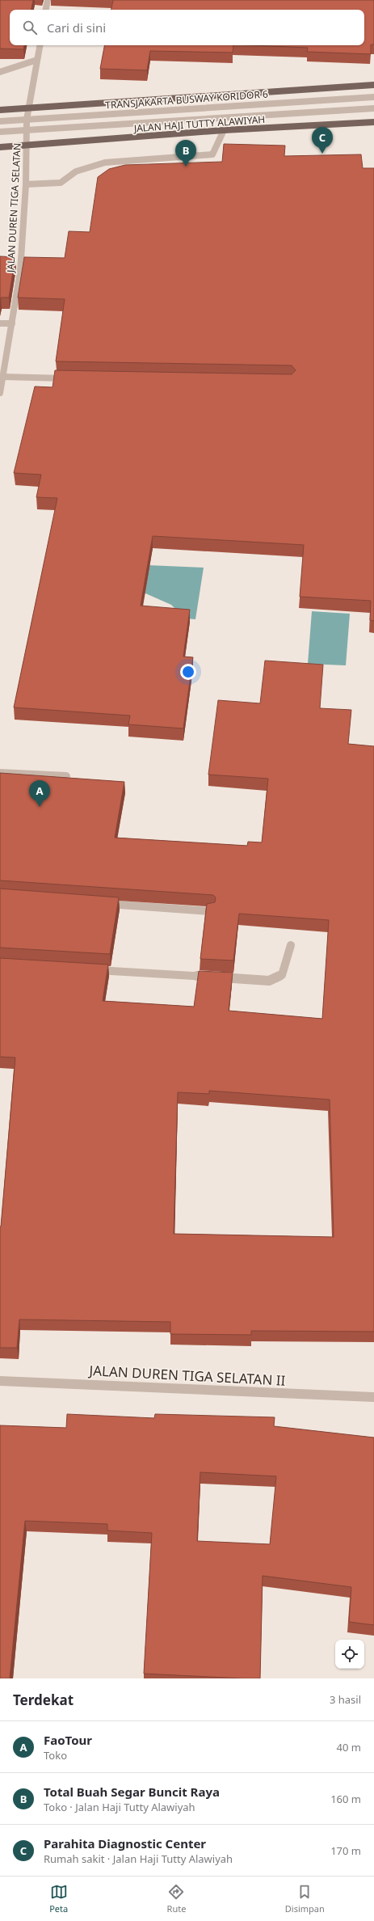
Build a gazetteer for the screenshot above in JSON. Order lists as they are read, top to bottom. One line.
{"streets":{"main road":["JALAN HAJI TUTTY ALAWIYAH"],"street":["TRANSJAKARTA BUSWAY KORIDOR 6","JALAN DUREN TIGA SELATAN","JALAN DUREN TIGA SELATAN II"]},"crossings":[["TRANSJAKARTA BUSWAY KORIDOR 6","JALAN DUREN TIGA SELATAN"],["JALAN HAJI TUTTY ALAWIYAH","JALAN DUREN TIGA SELATAN"]],"page":{"search":"Cari di sini","pins":["C","B","A"],"heading":["Terdekat","3 hasil"],"list":[{"mark":"A","name":"FaoTour","note":"Toko","value":"40 m"},{"mark":"B","name":"Total Buah Segar Buncit Raya","note":"Toko · Jalan Haji Tutty Alawiyah","value":"160 m"},{"mark":"C","name":"Parahita Diagnostic Center","note":"Rumah sakit · Jalan Haji Tutty Alawiyah","value":"170 m"}],"nav":["Peta","Rute","Disimpan"]}}
